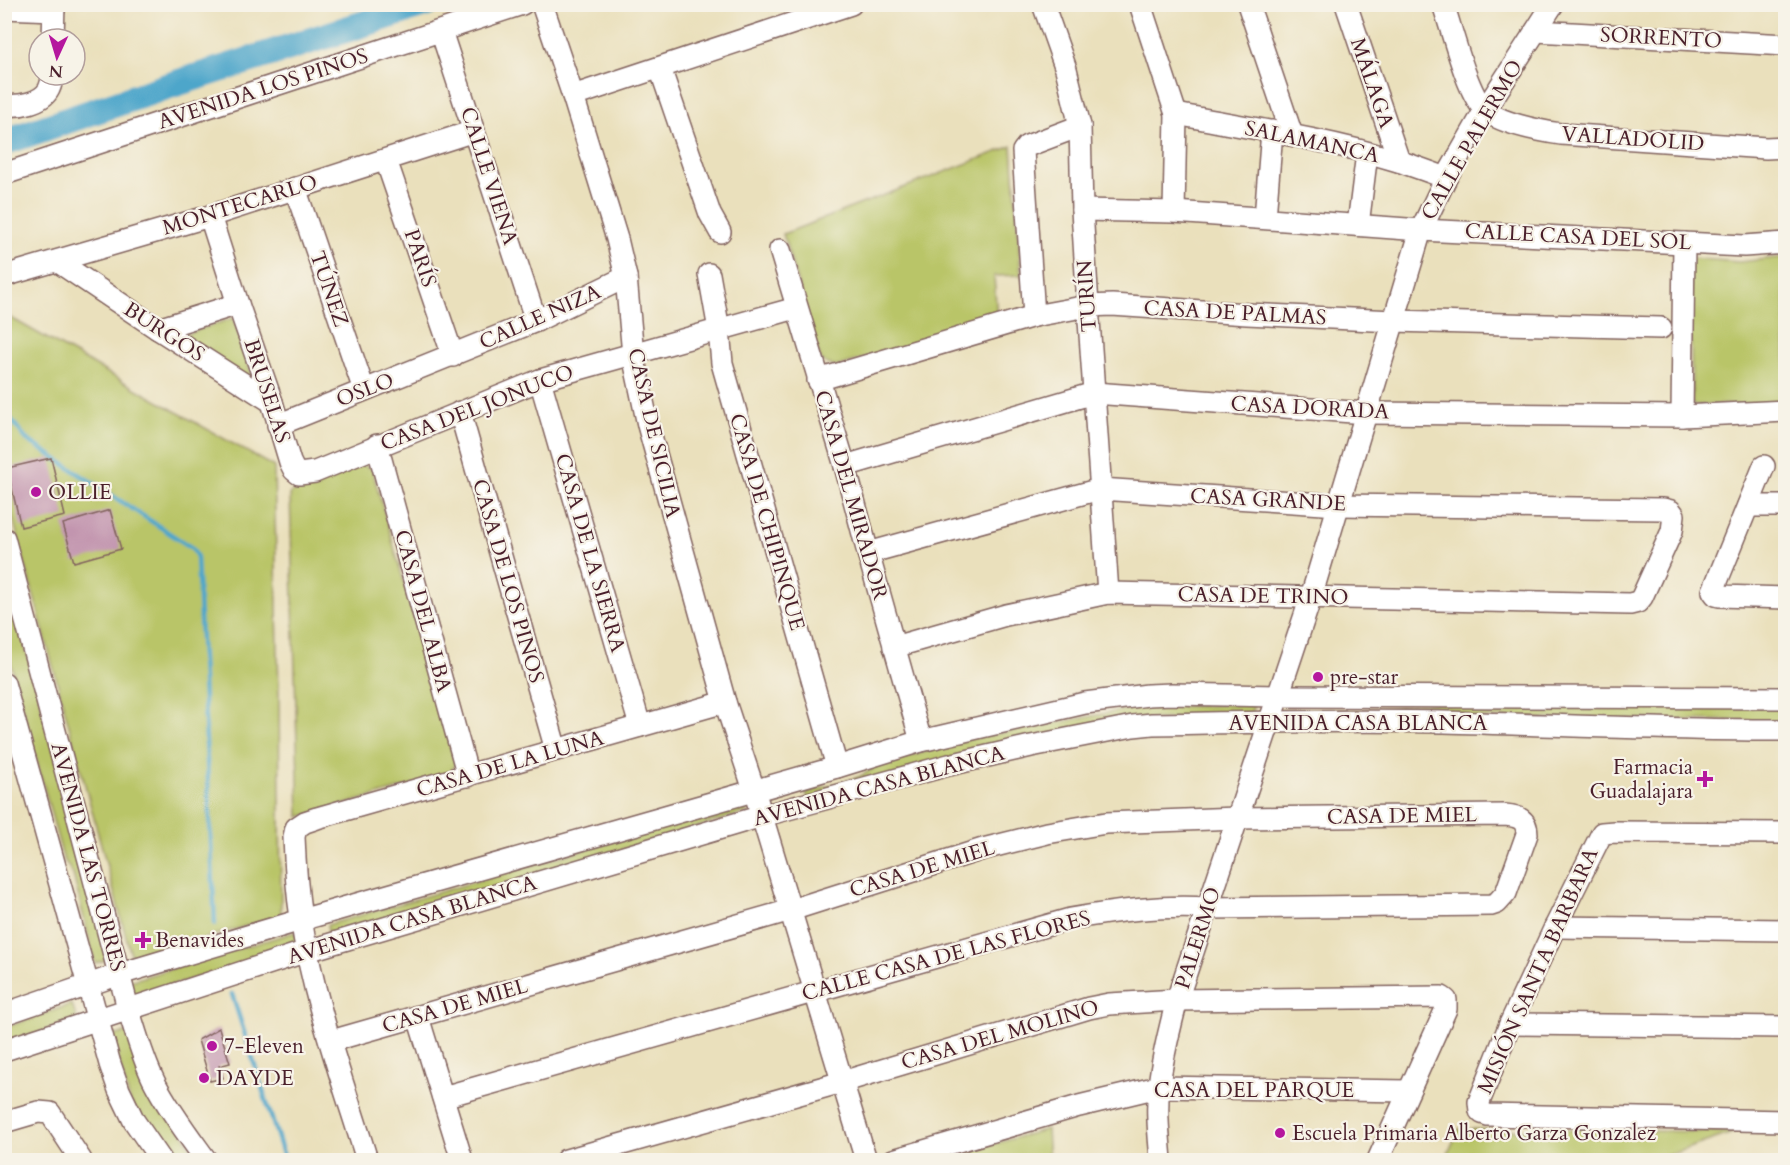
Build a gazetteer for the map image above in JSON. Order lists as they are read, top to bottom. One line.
{"streets":{"street":["SORRENTO","MÁLAGA","AVENIDA LOS PINOS","VALLADOLID","CALLE PALERMO","SALAMANCA","CALLE VIENA","MONTECARLO","CALLE CASA DEL SOL","PARÍS","TÚNEZ","TURÍN","CASA DE PALMAS","CALLE NIZA","BURGOS","OSLO","BRUSELAS","CASA DEL JONUCO","CASA DORADA","CASA DE SICILIA","CASA DEL MIRADOR","CASA GRANDE","CASA DE CHIPINQUE","CASA DE LA SIERRA","CASA DE LOS PINOS","CASA DE TRINO","CASA DEL ALBA","AVENIDA CASA BLANCA","CASA DE LA LUNA","CASA DE MIEL","AVENIDA LAS TORRES","PALERMO","CALLE CASA DE LAS FLORES","MISIÓN SANTA BARBARA","CASA DEL MOLINO","CASA DEL PARQUE"]},"crossings":[["SORRENTO","CALLE PALERMO"],["MÁLAGA","SALAMANCA"],["MÁLAGA","CALLE CASA DEL SOL"],["AVENIDA LOS PINOS","CALLE VIENA"],["VALLADOLID","CALLE PALERMO"],["CALLE PALERMO","SALAMANCA"],["CALLE PALERMO","CALLE CASA DEL SOL"],["CALLE PALERMO","CASA DE PALMAS"],["CALLE PALERMO","CASA DORADA"],["CALLE PALERMO","CASA GRANDE"],["CALLE PALERMO","CASA DE TRINO"],["CALLE PALERMO","AVENIDA CASA BLANCA"],["CALLE PALERMO","PALERMO"],["CALLE VIENA","MONTECARLO"],["CALLE VIENA","CALLE NIZA"],["MONTECARLO","PARÍS"],["MONTECARLO","TÚNEZ"],["MONTECARLO","BURGOS"],["MONTECARLO","BRUSELAS"],["CALLE CASA DEL SOL","TURÍN"],["PARÍS","CALLE NIZA"],["PARÍS","OSLO"],["TÚNEZ","OSLO"],["TURÍN","CASA DE PALMAS"],["TURÍN","CASA DORADA"],["TURÍN","CASA GRANDE"],["TURÍN","CASA DE TRINO"],["CASA DE PALMAS","CASA DEL MIRADOR"],["CALLE NIZA","OSLO"],["CALLE NIZA","CASA DE SICILIA"],["BURGOS","BRUSELAS"],["OSLO","BRUSELAS"],["BRUSELAS","CASA DEL JONUCO"],["CASA DEL JONUCO","CASA DE SICILIA"],["CASA DEL JONUCO","CASA DEL MIRADOR"],["CASA DEL JONUCO","CASA DE CHIPINQUE"],["CASA DEL JONUCO","CASA DE LA SIERRA"],["CASA DEL JONUCO","CASA DE LOS PINOS"],["CASA DEL JONUCO","CASA DEL ALBA"],["CASA DORADA","CASA DEL MIRADOR"],["CASA DE SICILIA","AVENIDA CASA BLANCA"],["CASA DE SICILIA","CASA DE LA LUNA"],["CASA DE SICILIA","CASA DE MIEL"],["CASA DE SICILIA","CALLE CASA DE LAS FLORES"],["CASA DE SICILIA","CASA DEL MOLINO"],["CASA DEL MIRADOR","CASA GRANDE"],["CASA DEL MIRADOR","CASA DE TRINO"],["CASA DEL MIRADOR","AVENIDA CASA BLANCA"],["CASA GRANDE","CASA DE TRINO"],["CASA DE CHIPINQUE","AVENIDA CASA BLANCA"],["CASA DE LA SIERRA","CASA DE LA LUNA"],["CASA DE LOS PINOS","CASA DE LA LUNA"],["CASA DEL ALBA","CASA DE LA LUNA"],["AVENIDA CASA BLANCA","CASA DE LA LUNA"],["AVENIDA CASA BLANCA","AVENIDA LAS TORRES"],["AVENIDA CASA BLANCA","PALERMO"],["CASA DE MIEL","PALERMO"],["CASA DE MIEL","CALLE CASA DE LAS FLORES"],["PALERMO","CALLE CASA DE LAS FLORES"],["PALERMO","CASA DEL MOLINO"],["PALERMO","CASA DEL PARQUE"],["CASA DEL MOLINO","CASA DEL PARQUE"]],"places":{"other":["OLLIE","pre-star","7-Eleven","DAYDE","Escuela Primaria Alberto Garza Gonzalez"],"health":["Farmacia Guadalajara","Benavides"]},"north":"bottom"}
